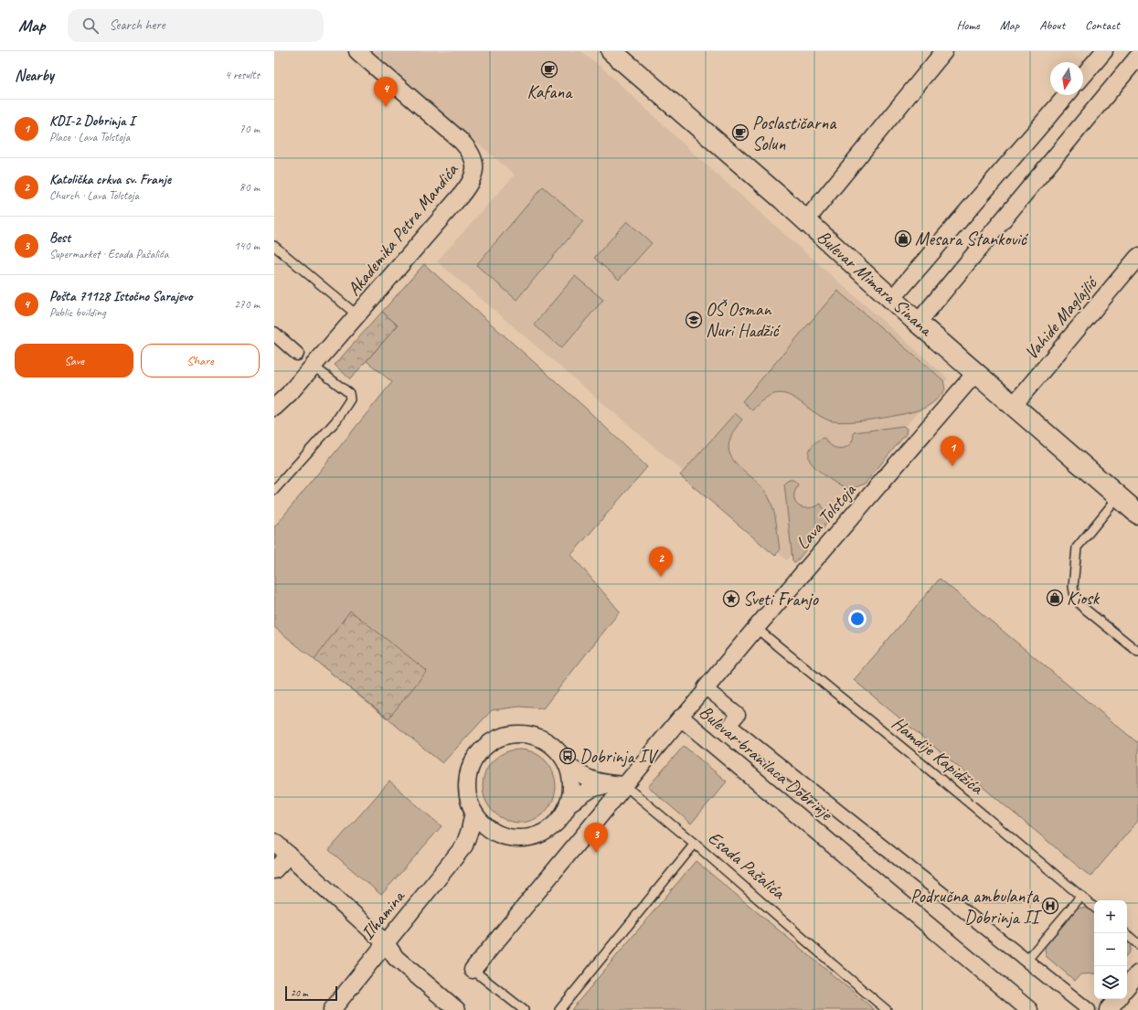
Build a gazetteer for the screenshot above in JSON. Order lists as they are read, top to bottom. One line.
{"streets":{"street":["Akademika Petra Mandića","Bulevar Mimara Sinana","Vahide Maglajlić","Lava Tolstoja","Bulevar branilaca Dobrinje","Ilhamina"],"lane":["Hamdije Kapidžića","Esada Pašalića"]},"crossings":[["Bulevar Mimara Sinana","Vahide Maglajlić"],["Bulevar Mimara Sinana","Lava Tolstoja"],["Lava Tolstoja","Hamdije Kapidžića"],["Lava Tolstoja","Bulevar branilaca Dobrinje"]],"places":{"cafe":["Kafana","Poslastičarna Solun"],"shop":["Mesara Stanković","Kiosk"],"school or university":["OŠ Osman Nuri Hadžić"],"place":["Sveti Franjo"],"bus stop":["Dobrinja IV"],"hospital":["Područna ambulanta Dobrinja II"]},"scale_bar":"20 m","north":"bottom","page":{"header":"Map","search":"Search here","nav":["Home","Map","About","Contact"],"heading":["Nearby","4 results"],"pins":["4","1","2","3"],"list":[{"mark":"1","name":"KDI-2 Dobrinja I","note":"Place · Lava Tolstoja","value":"70 m"},{"mark":"2","name":"Katolička crkva sv. Franje","note":"Church · Lava Tolstoja","value":"80 m"},{"mark":"3","name":"Best","note":"Supermarket · Esada Pašalića","value":"140 m"},{"mark":"4","name":"Pošta 71128 Istočno Sarajevo","note":"Public building","value":"270 m"}],"buttons":["Save","Share"],"map_buttons":["+","−"],"scale":"20 m"}}
